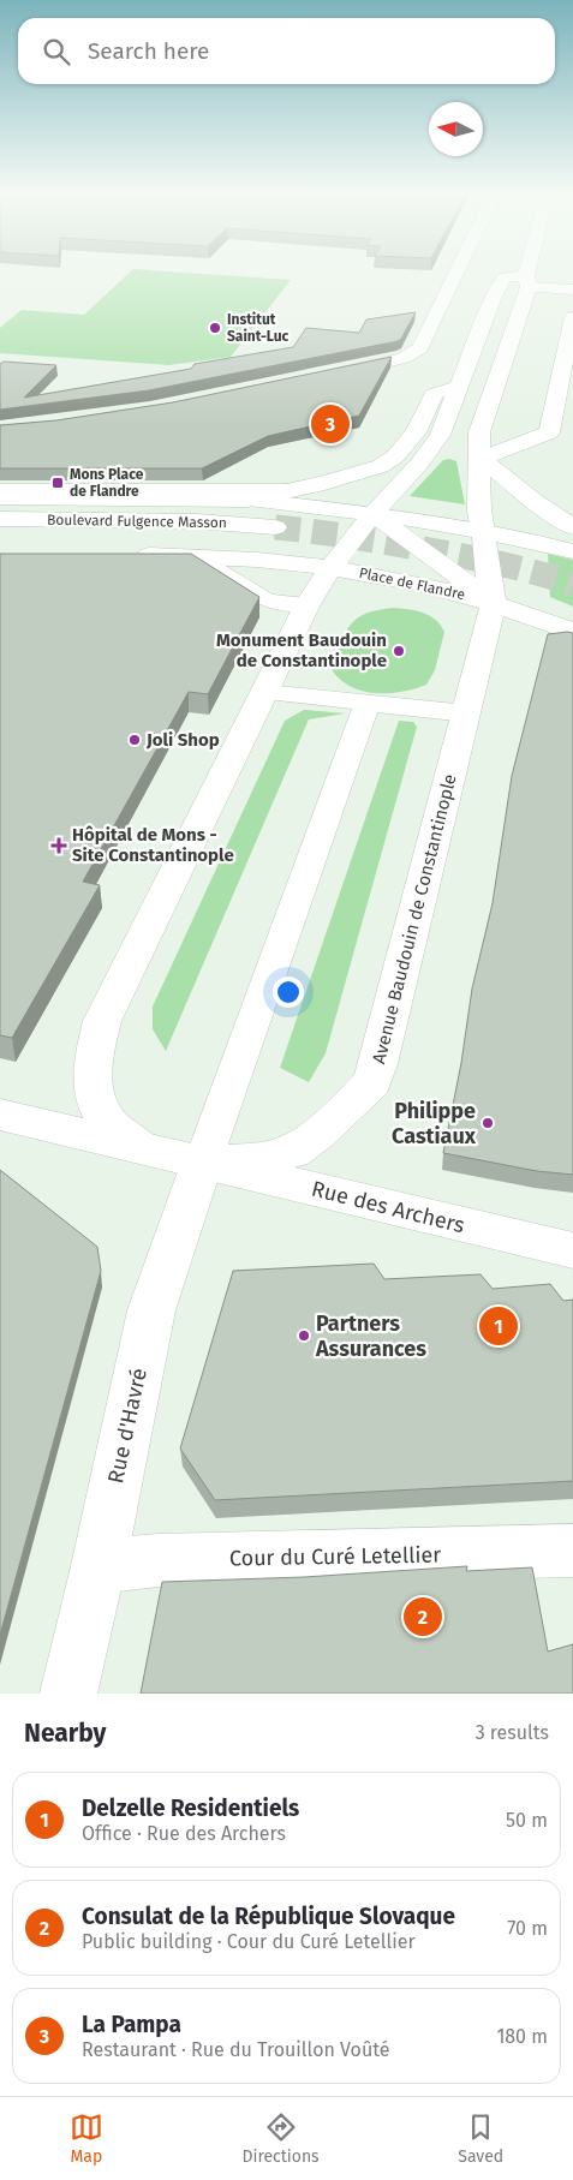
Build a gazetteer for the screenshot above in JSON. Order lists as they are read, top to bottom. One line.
{"streets":{"main road":["Boulevard Fulgence Masson","Place de Flandre","Avenue Baudouin de Constantinople","Rue des Archers","Rue d'Havré","Cour du Curé Letellier"]},"crossings":[["Boulevard Fulgence Masson","Place de Flandre"],["Place de Flandre","Avenue Baudouin de Constantinople"],["Avenue Baudouin de Constantinople","Rue des Archers"],["Avenue Baudouin de Constantinople","Rue d'Havré"],["Rue des Archers","Rue d'Havré"],["Rue d'Havré","Cour du Curé Letellier"]],"places":{"other":["Institut Saint-Luc","Monument Baudouin de Constantinople","Joli Shop","Philippe Castiaux","Partners Assurances"],"transit":["Mons Place de Flandre"],"health":["Hôpital de Mons - Site Constantinople"]},"north":"left","page":{"search":"Search here","pins":["3","1","2"],"heading":["Nearby","3 results"],"list":[{"mark":"1","name":"Delzelle Residentiels","note":"Office · Rue des Archers","value":"50 m"},{"mark":"2","name":"Consulat de la République Slovaque","note":"Public building · Cour du Curé Letellier","value":"70 m"},{"mark":"3","name":"La Pampa","note":"Restaurant · Rue du Trouillon Voûté","value":"180 m"}],"nav":["Map","Directions","Saved"]}}
